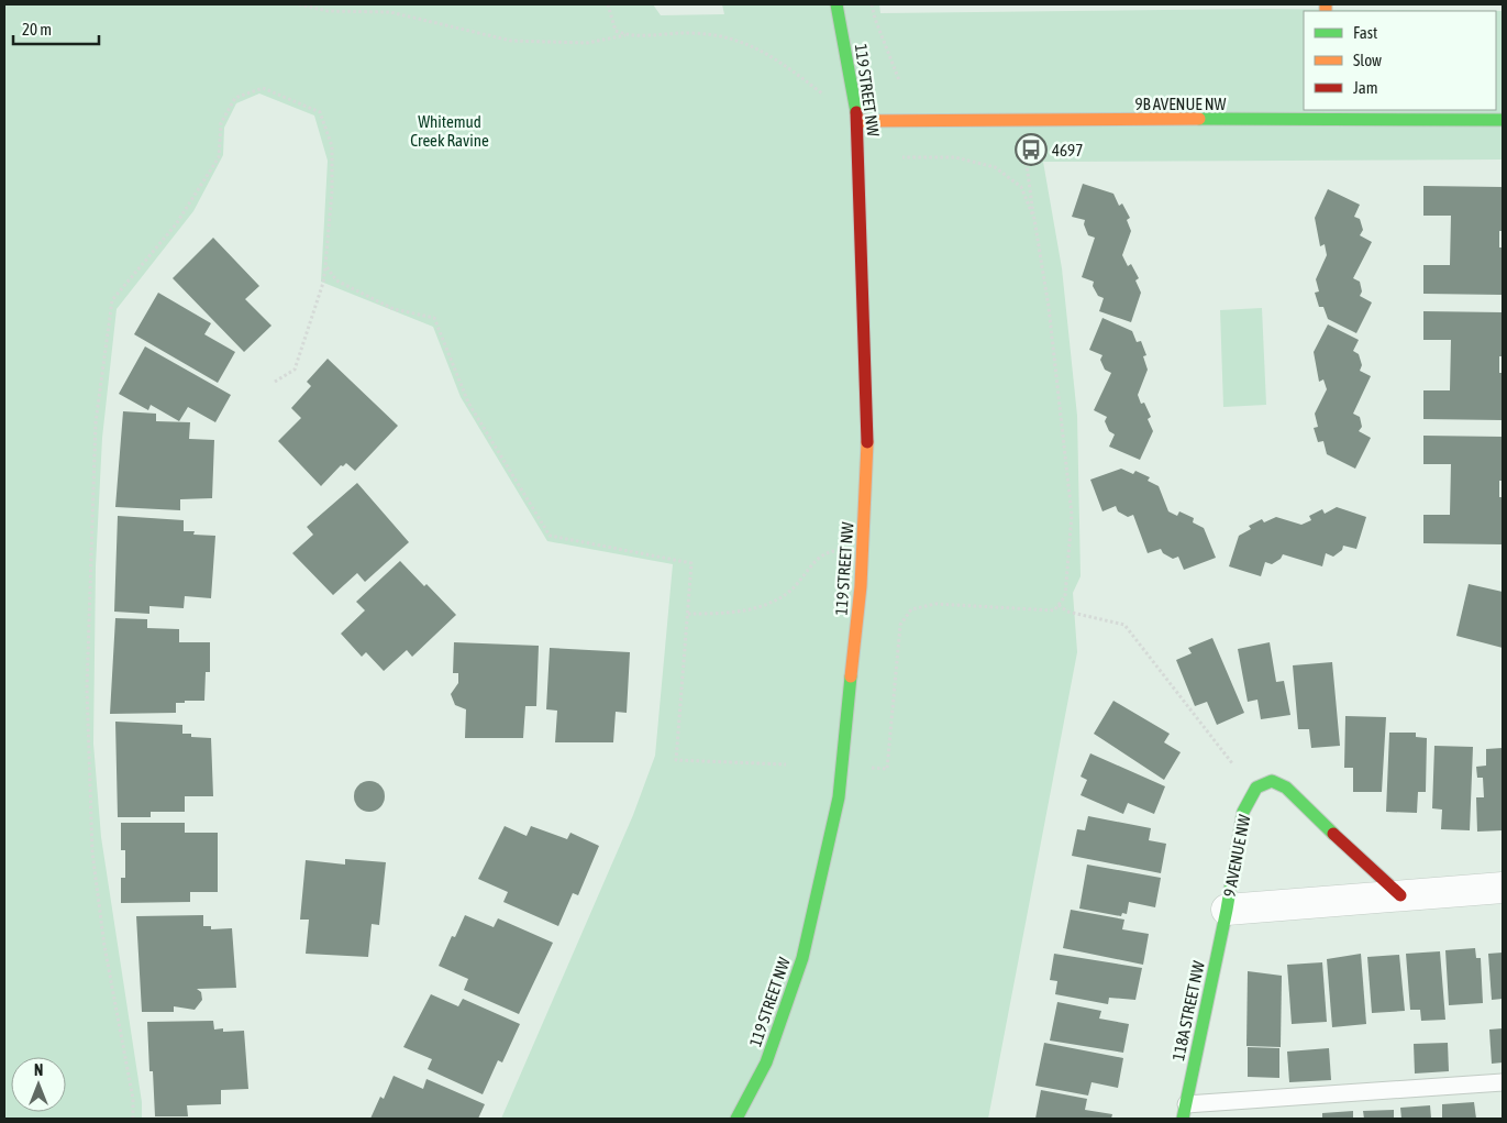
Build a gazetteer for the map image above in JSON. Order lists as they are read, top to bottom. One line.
{"streets":{"street":["119 STREET NW","9B AVENUE NW","9 AVENUE NW","118A STREET NW"]},"crossings":[["119 STREET NW","9B AVENUE NW"],["9 AVENUE NW","118A STREET NW"]],"parks":["Whitemud Creek Ravine"],"places":{"bus stop":["4697"]},"legend":["Fast","Slow","Jam"],"scale_bar":"20 m","north":"top"}
